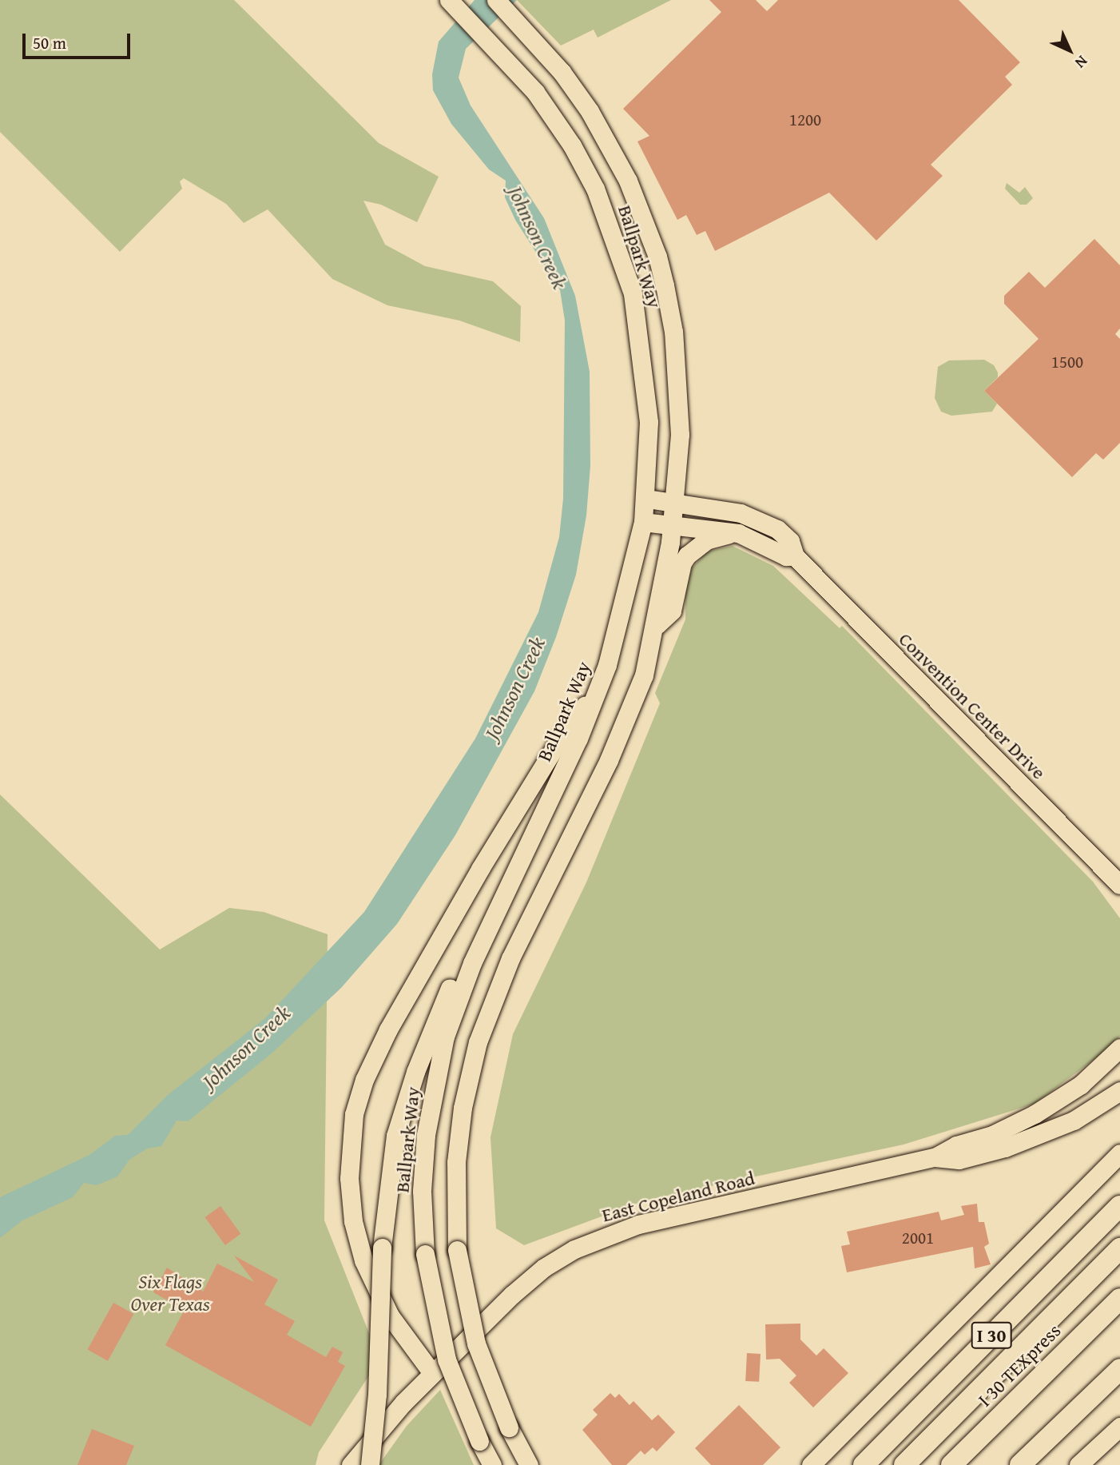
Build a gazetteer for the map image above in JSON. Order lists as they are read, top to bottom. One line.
{"streets":{"highway":["I 30","I 30 TEXpress"],"main road":["Ballpark Way","Convention Center Drive","East Copeland Road"]},"crossings":[["Ballpark Way","Convention Center Drive"]],"water":["Johnson Creek"],"parks":["Six Flags Over Texas"],"house_numbers":["1200","1500","2001"],"scale_bar":"50 m","north":"bottom right"}
